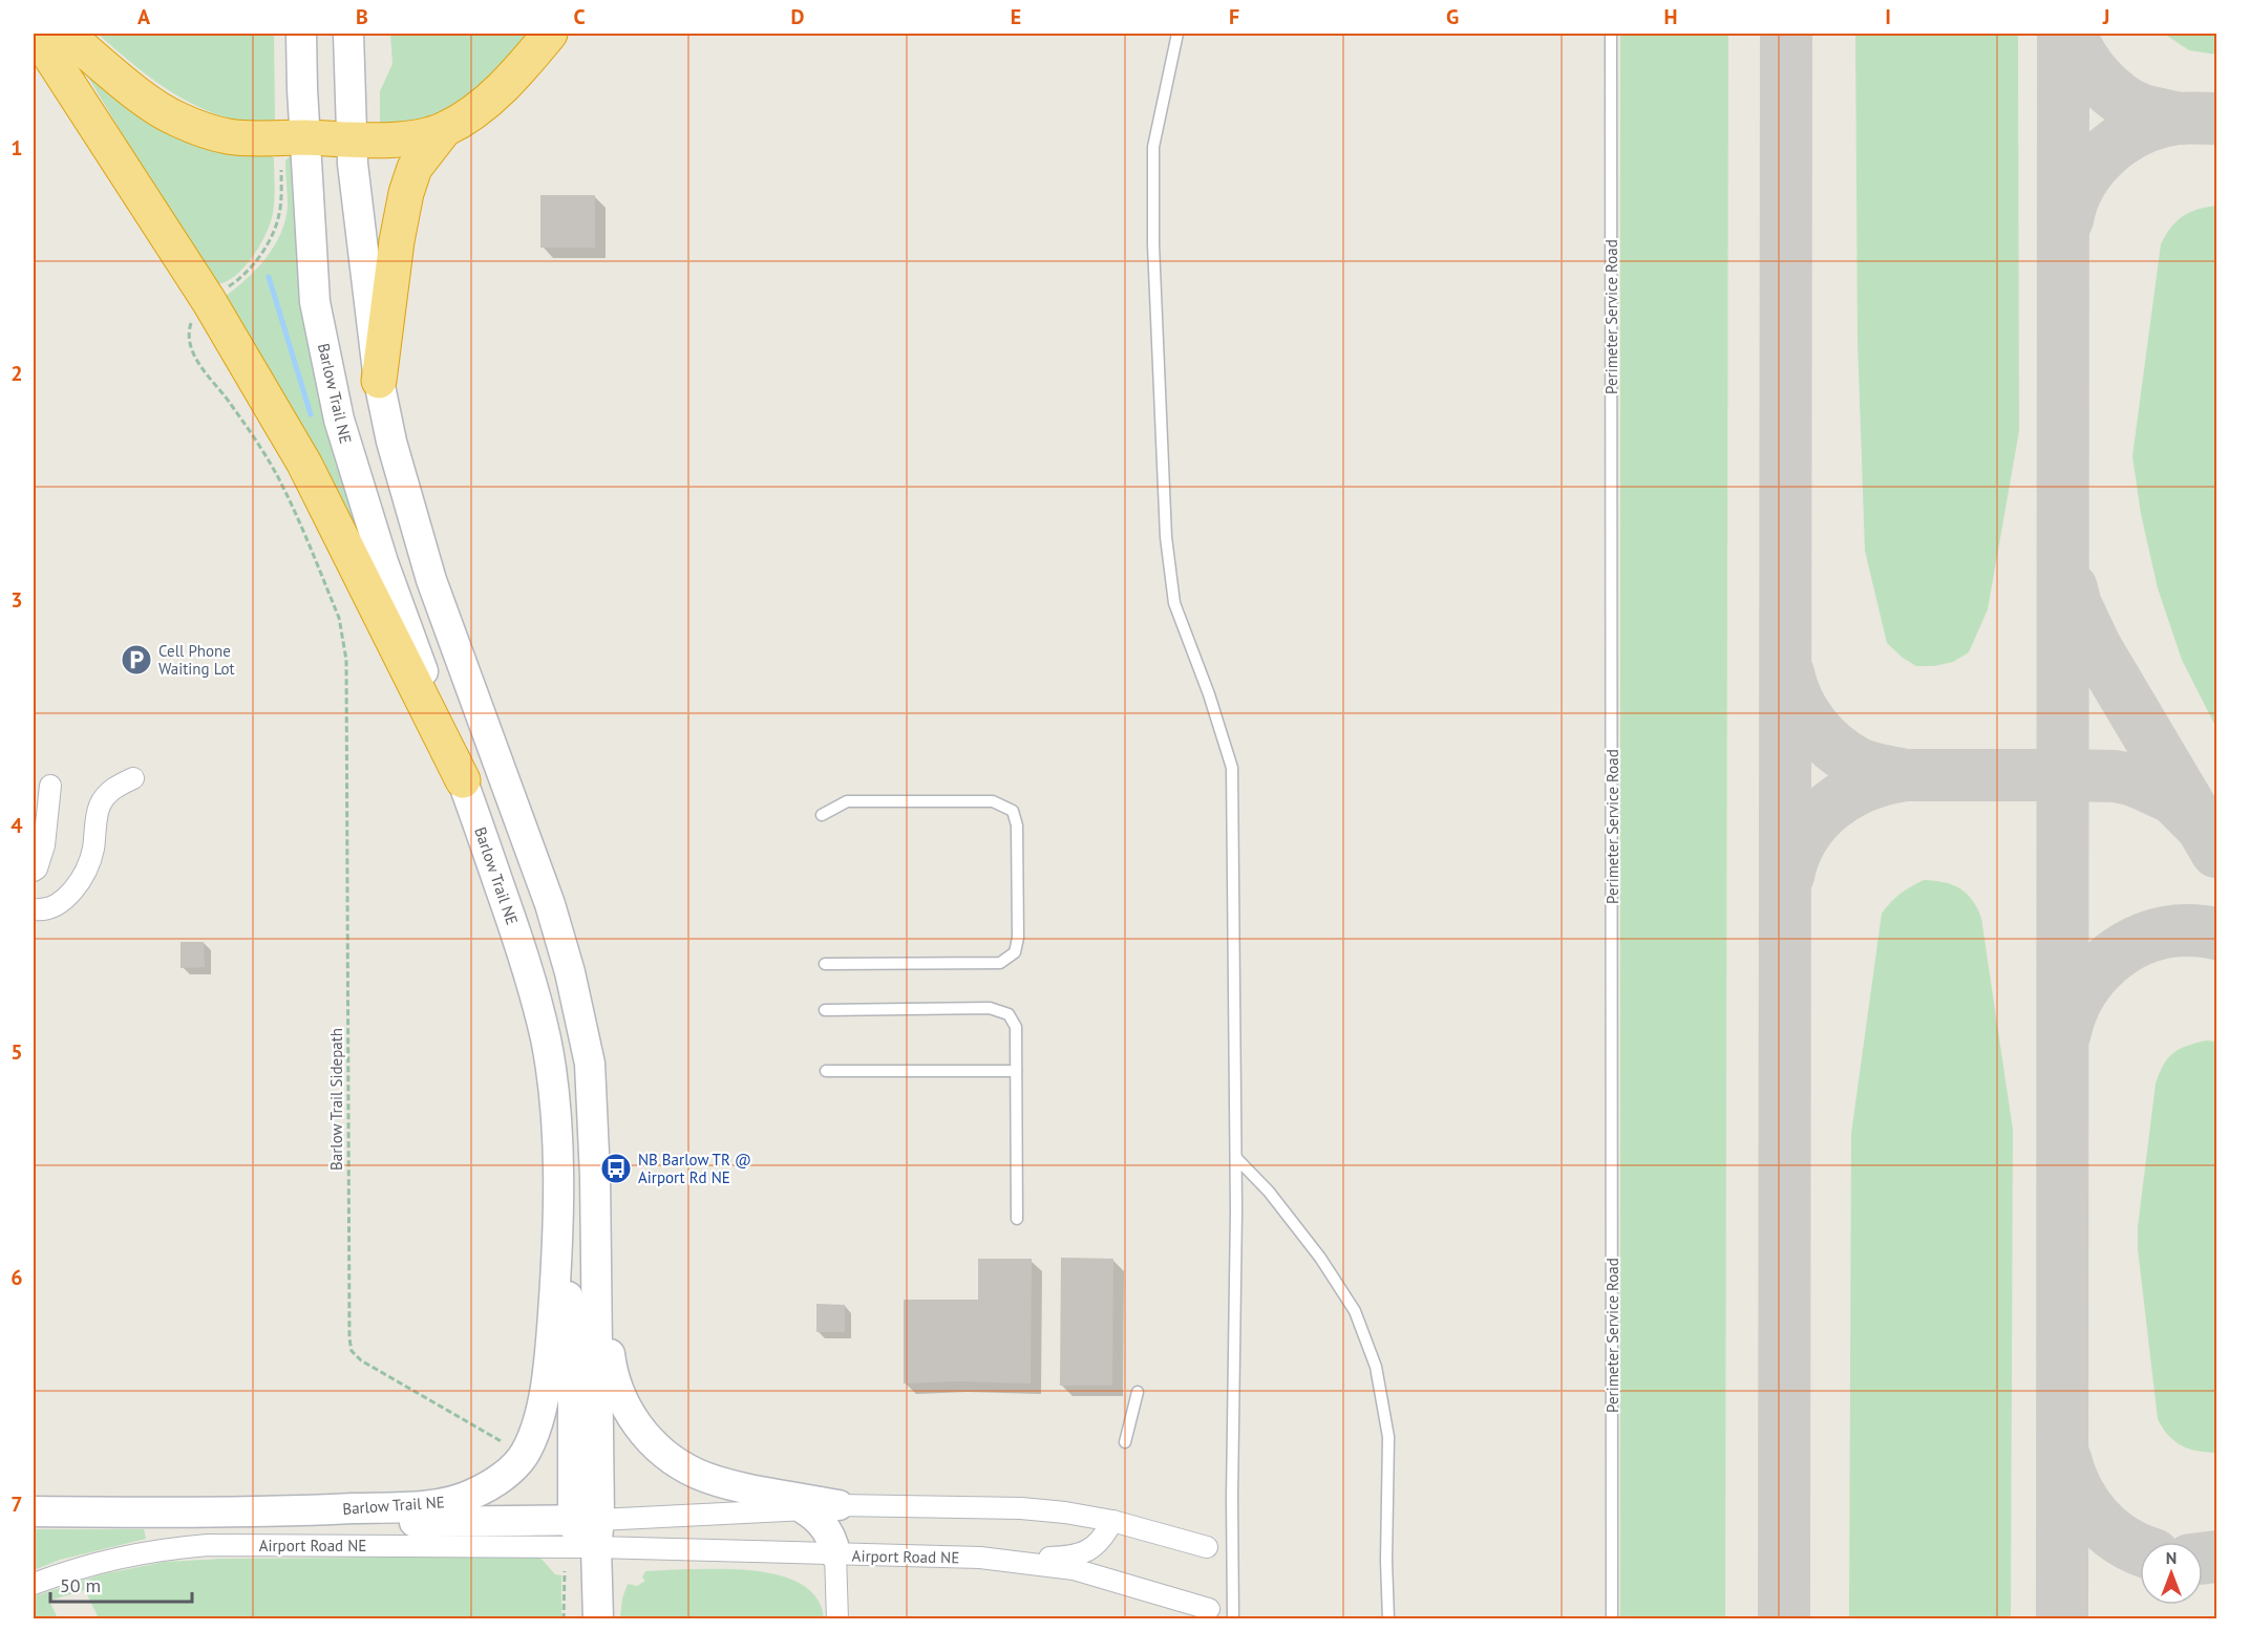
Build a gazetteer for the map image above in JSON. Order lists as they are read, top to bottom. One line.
{"streets":{"main road":["Barlow Trail NE","Airport Road NE"],"lane":["Perimeter Service Road"],"path":["Barlow Trail Sidepath"]},"crossings":[["Barlow Trail NE","Airport Road NE"]],"places":{"parking":["Cell Phone Waiting Lot"],"bus stop":["NB Barlow TR @ Airport Rd NE"]},"scale_bar":"50 m","north":"top","grid":{"columns":["A","B","C","D","E","F","G","H","I","J"],"rows":["1","2","3","4","5","6","7"]}}
